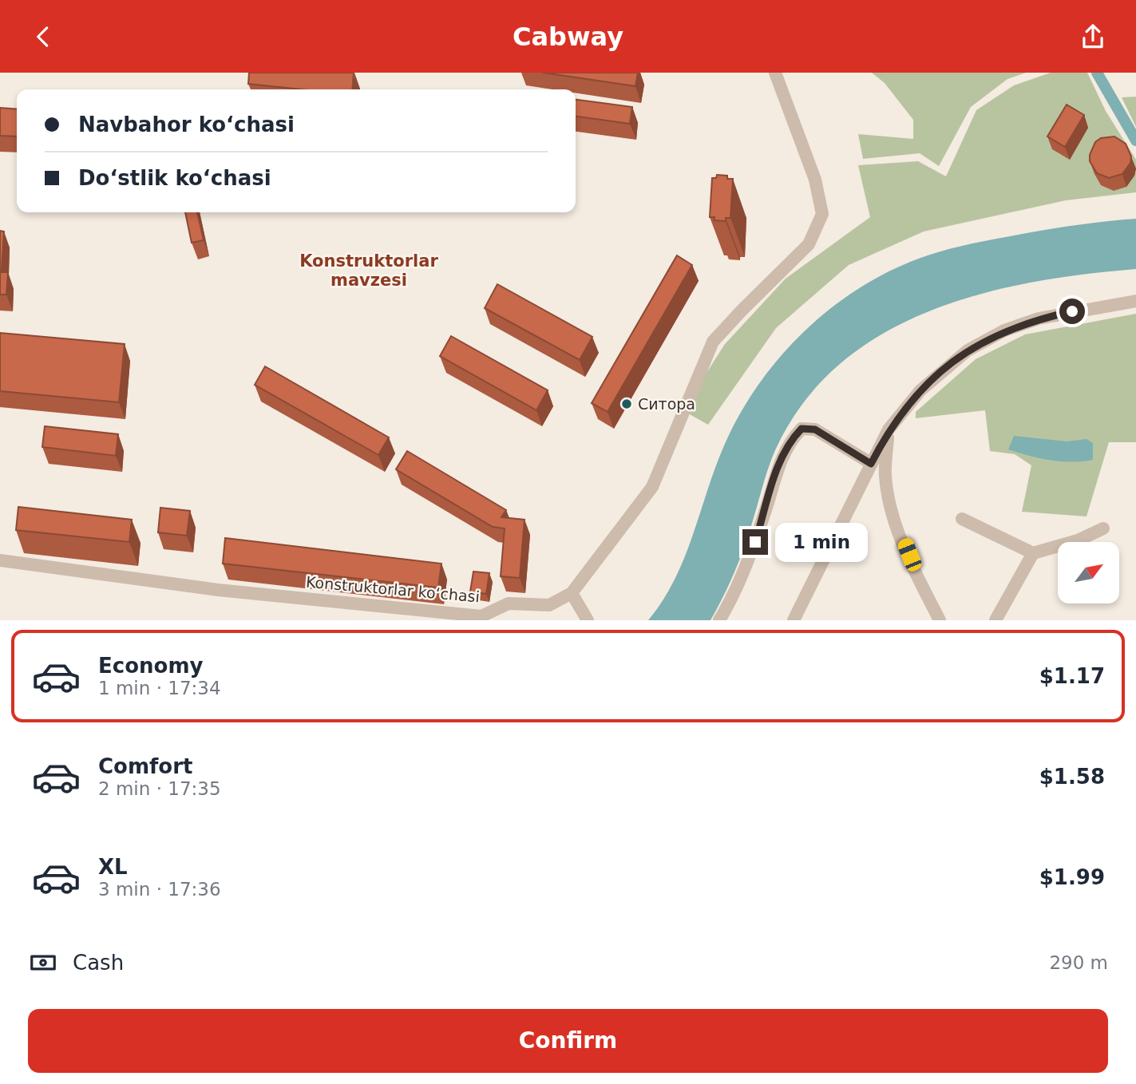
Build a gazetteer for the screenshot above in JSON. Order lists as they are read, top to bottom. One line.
{"streets":{"street":["Konstruktorlar ko‘chasi"]},"districts":["Konstruktorlar mavzesi"],"places":["Ситора"],"north":"top right","page":{"header":"Cabway","banner":["Navbahor ko‘chasi","Do‘stlik ko‘chasi"],"bubble":"1 min","list":[{"name":"Economy","note":"1 min · 17:34","value":"$1.17"},{"name":"Comfort","note":"2 min · 17:35","value":"$1.58"},{"name":"XL","note":"3 min · 17:36","value":"$1.99"}],"pay":["Cash","290 m"],"buttons":"Confirm"}}
